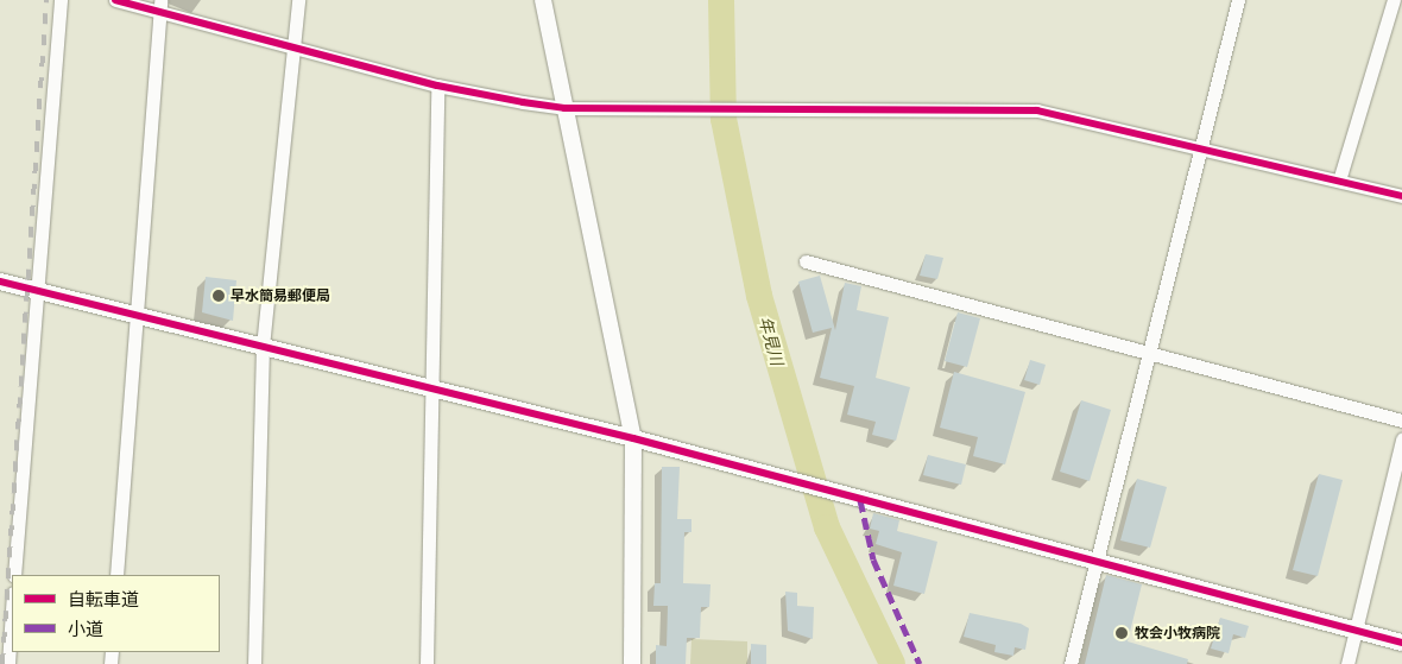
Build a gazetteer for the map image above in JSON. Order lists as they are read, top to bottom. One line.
{"water":["年見川"],"places":["早水簡易郵便局","牧会小牧病院"],"legend":["自転車道","小道"]}
